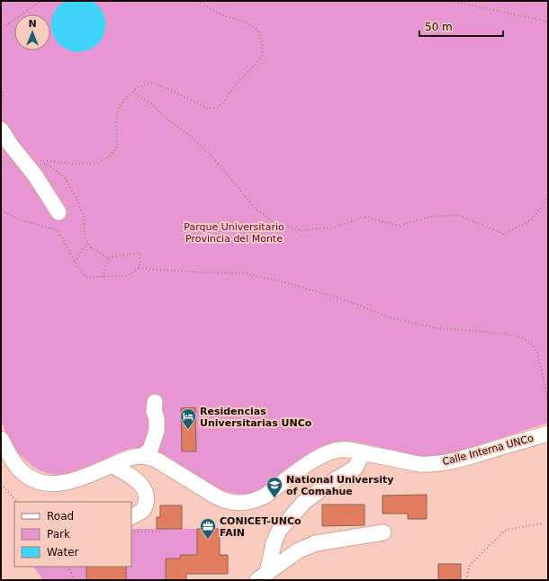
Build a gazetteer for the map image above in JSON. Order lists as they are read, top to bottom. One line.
{"streets":{"street":["Calle Interna UNCo"]},"parks":["Parque Universitario Provincia del Monte"],"places":{"hotel":["Residencias Universitarias UNCo"],"school or university":["National University of Comahue"],"office":["CONICET-UNCo FAIN"]},"legend":["Road","Park","Water"],"scale_bar":"50 m","north":"top"}
